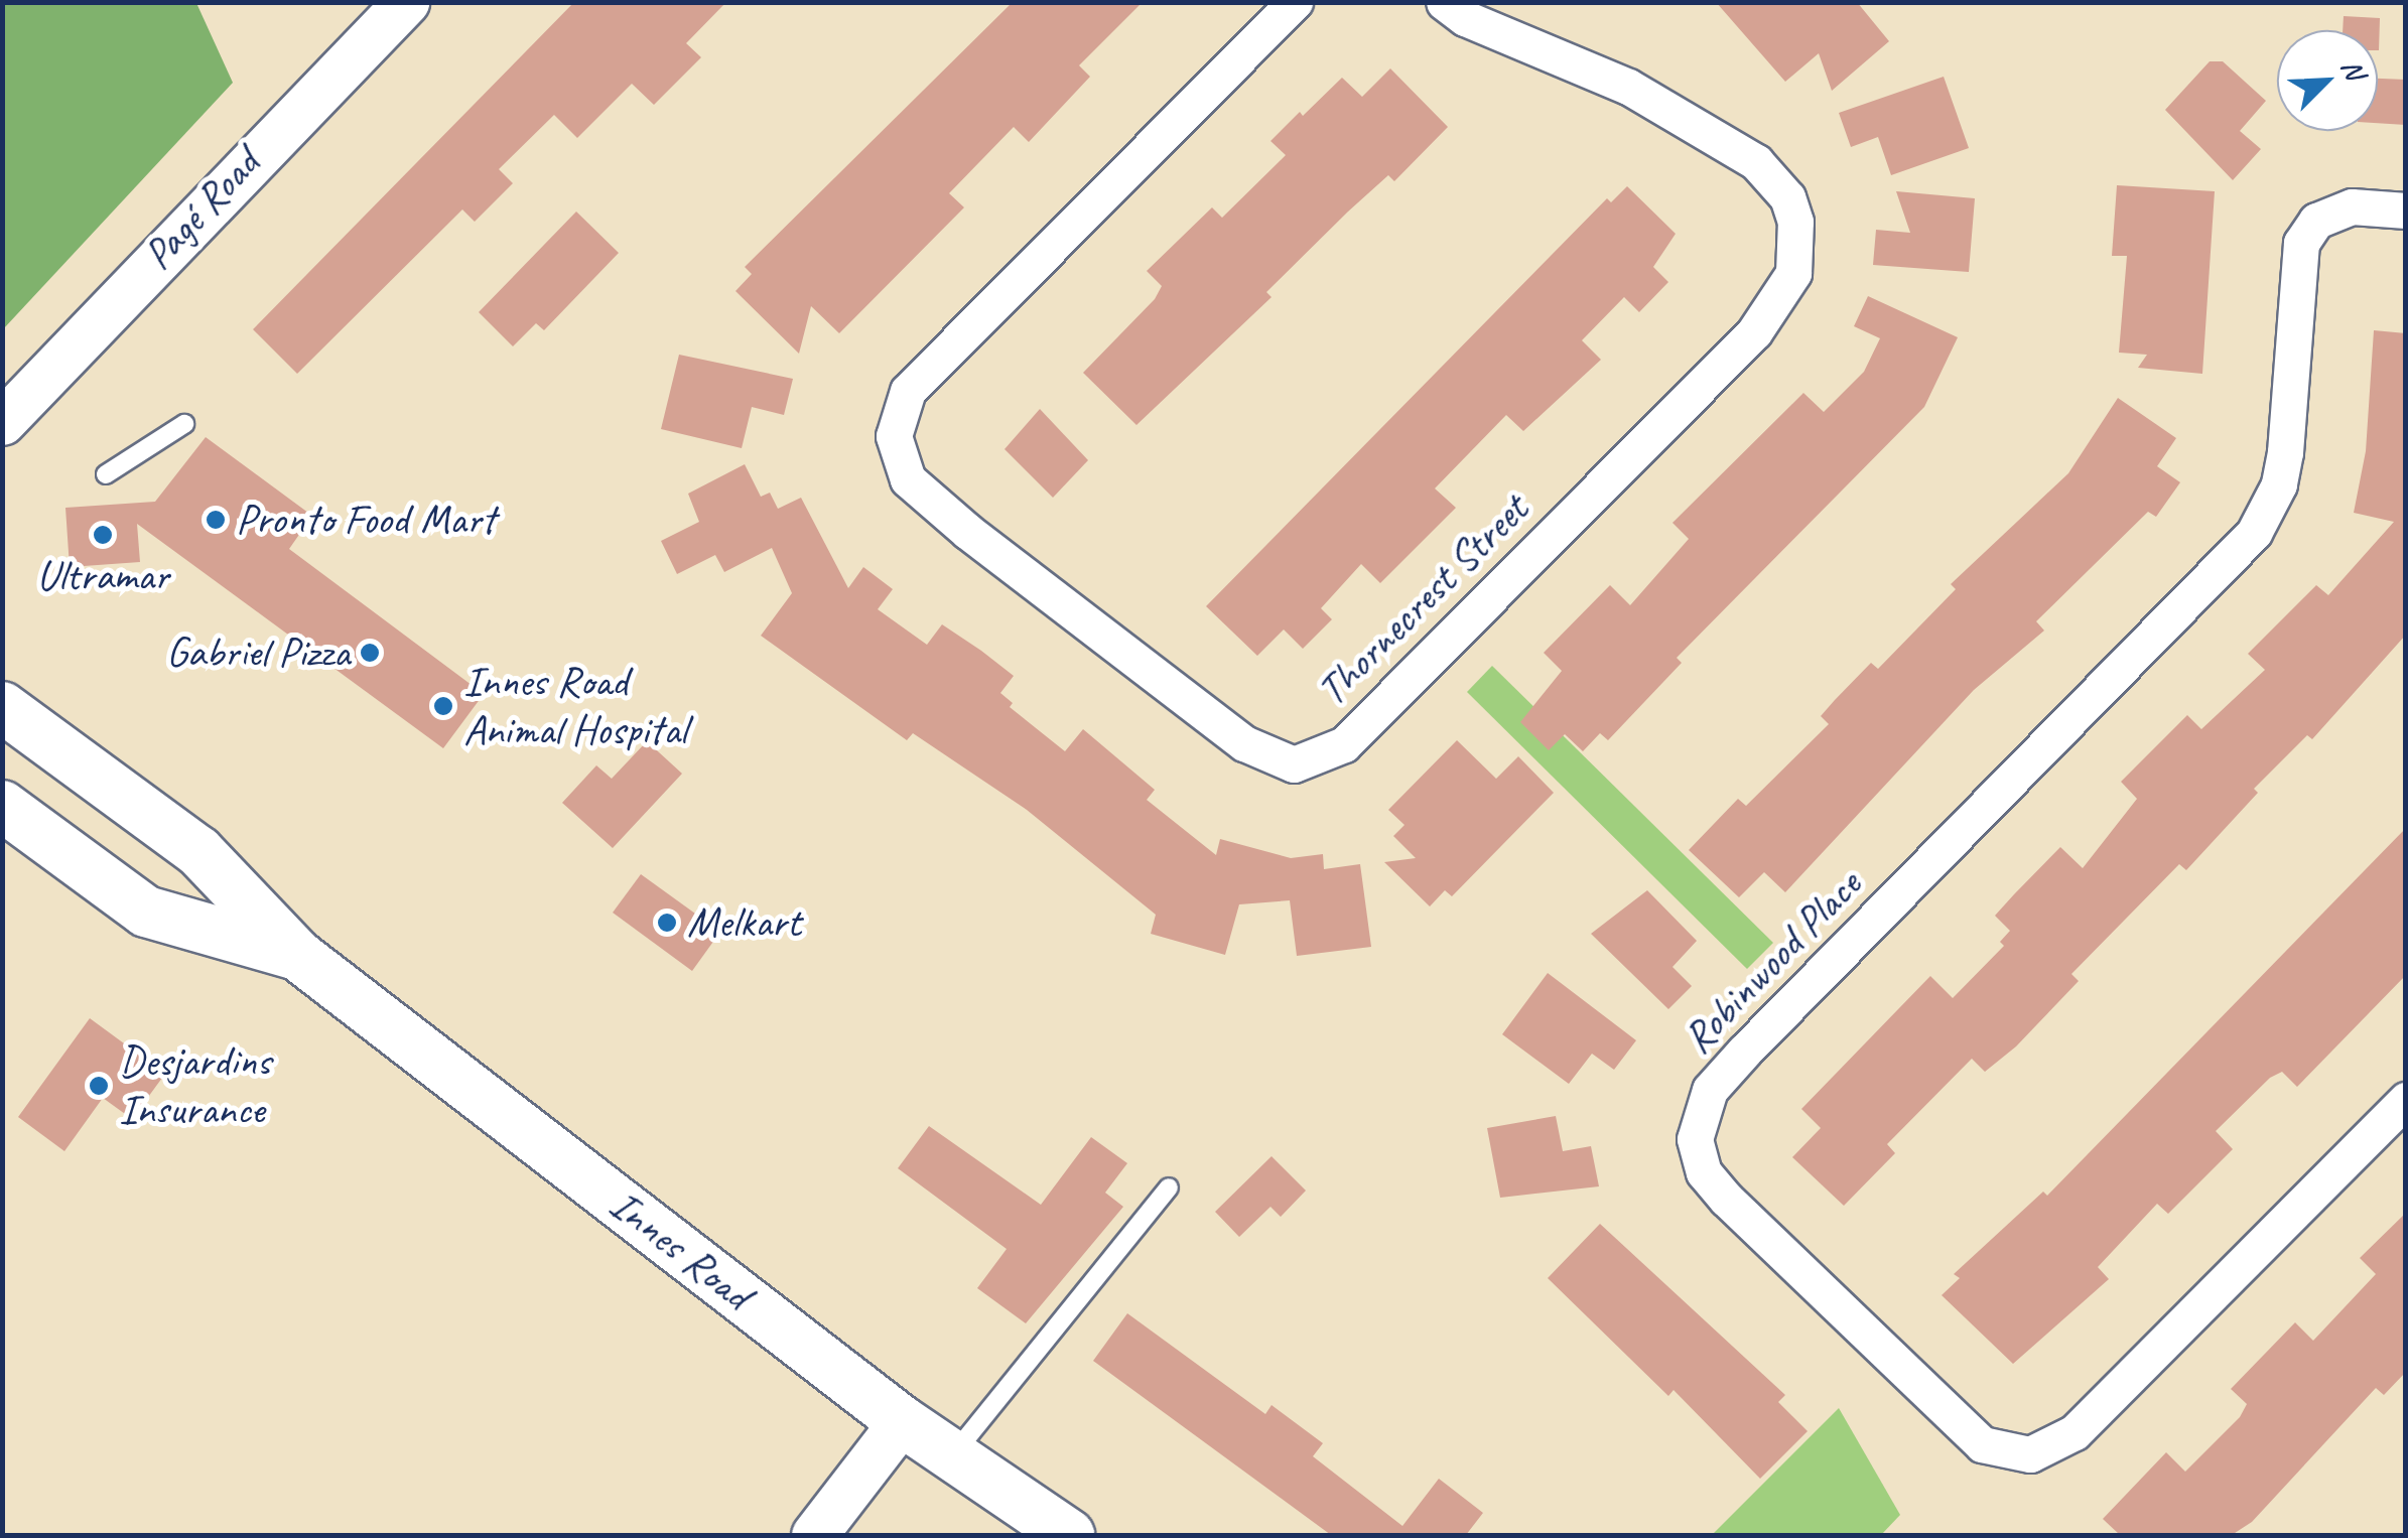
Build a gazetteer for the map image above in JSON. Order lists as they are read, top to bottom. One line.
{"streets":{"main road":["Innes Road"],"street":["Pagé Road","Thornecrest Street","Robinwood Place"]},"places":["Pronto Food Mart","Ultramar","Gabriel Pizza","Innes Road Animal Hospital","Melkart","Desjardins Insurance"],"north":"top right"}
